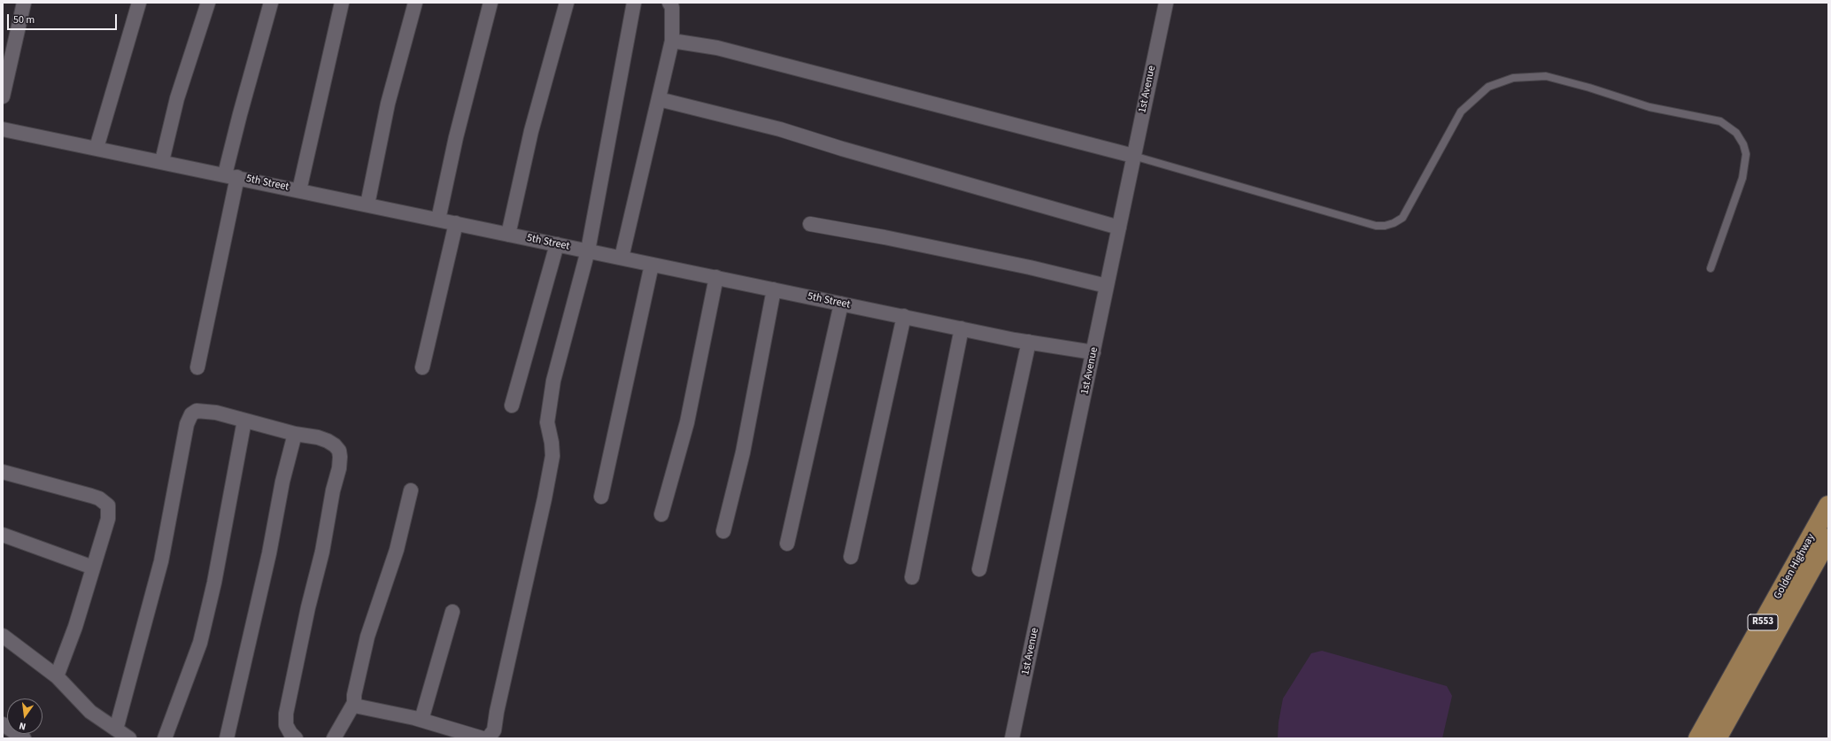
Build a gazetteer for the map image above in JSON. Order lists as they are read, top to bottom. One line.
{"streets":{"main road":["Golden Highway","R553"],"street":["1st Avenue","5th Street"]},"crossings":[["1st Avenue","5th Street"]],"scale_bar":"50 m","north":"bottom"}
